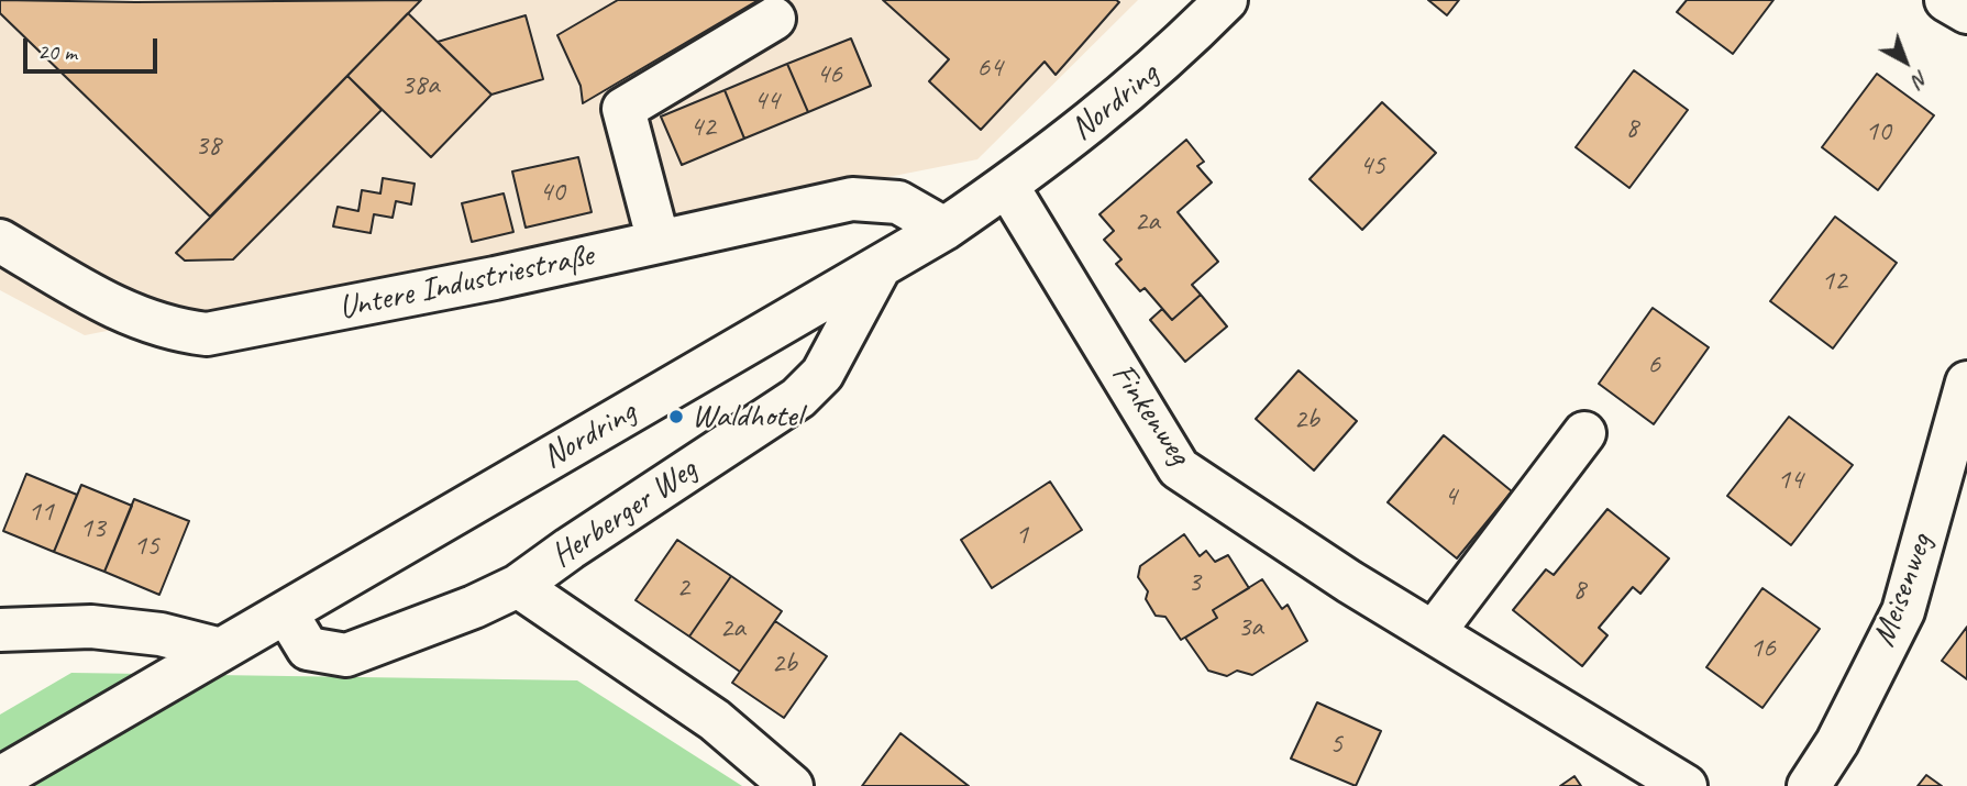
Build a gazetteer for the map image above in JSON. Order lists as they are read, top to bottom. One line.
{"streets":{"street":["Nordring","Untere Industriestraße","Finkenweg","Herberger Weg","Meisenweg"]},"crossings":[["Nordring","Untere Industriestraße"],["Nordring","Finkenweg"],["Nordring","Herberger Weg"]],"places":["Waldhotel"],"house_numbers":["64","46","38a","44","42","8","10","38","45","40","2a","12","6","2b","14","4","11","13","1","15","3","2","8","3a","2a","16","2b","5"],"scale_bar":"20 m","north":"bottom right"}
